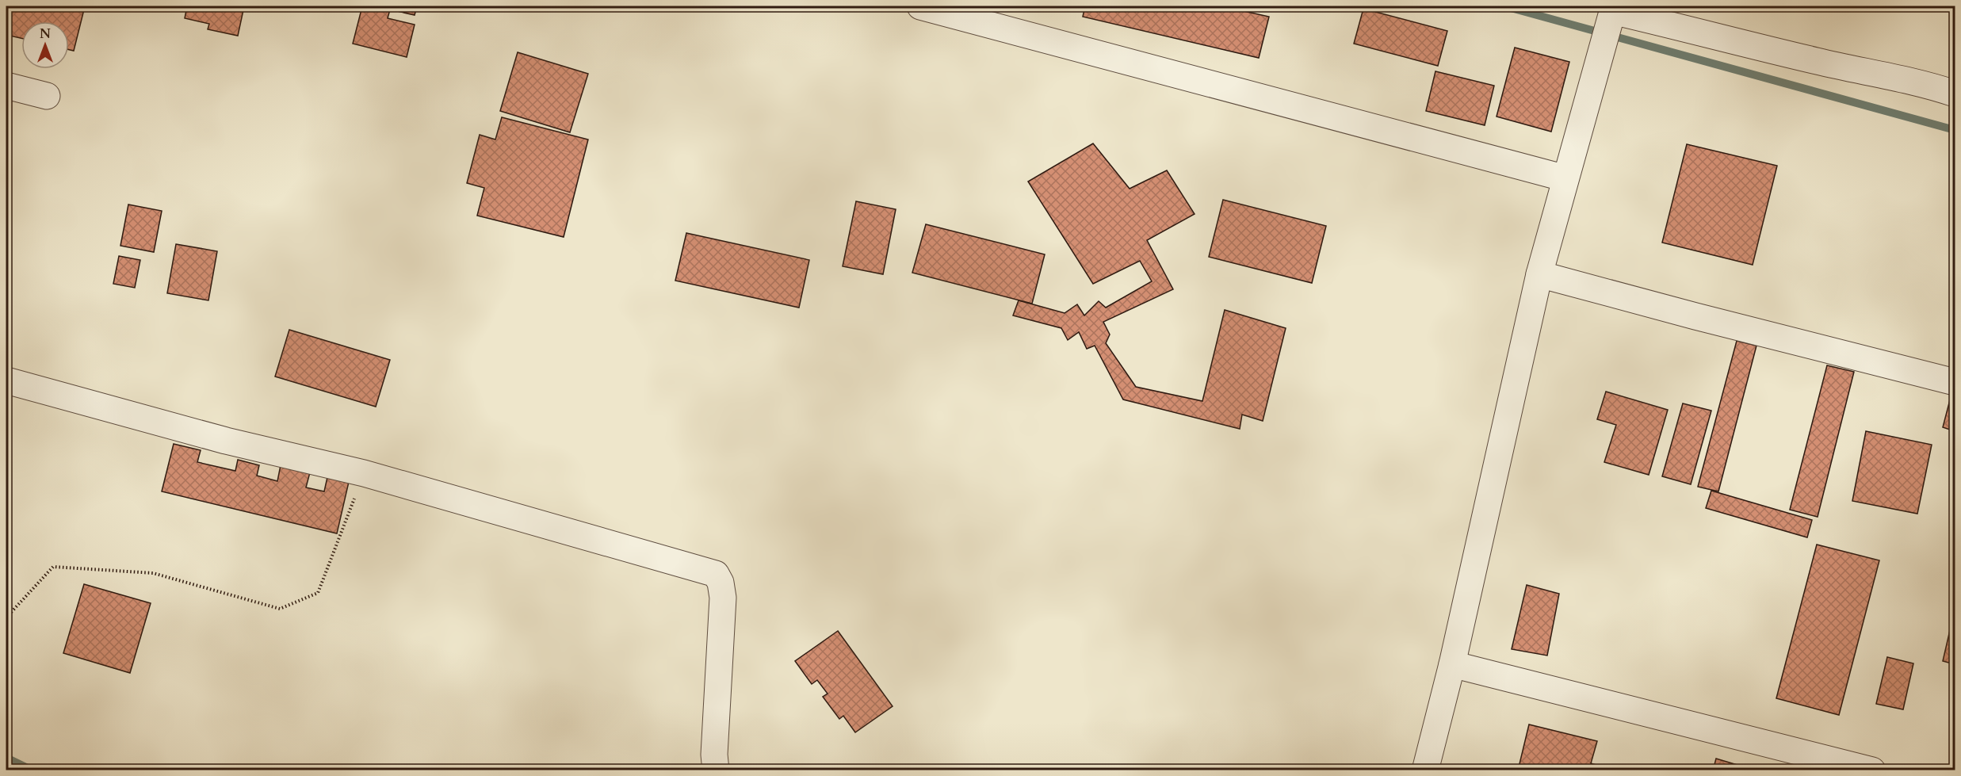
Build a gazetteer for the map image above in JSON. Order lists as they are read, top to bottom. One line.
{"north":"top"}
